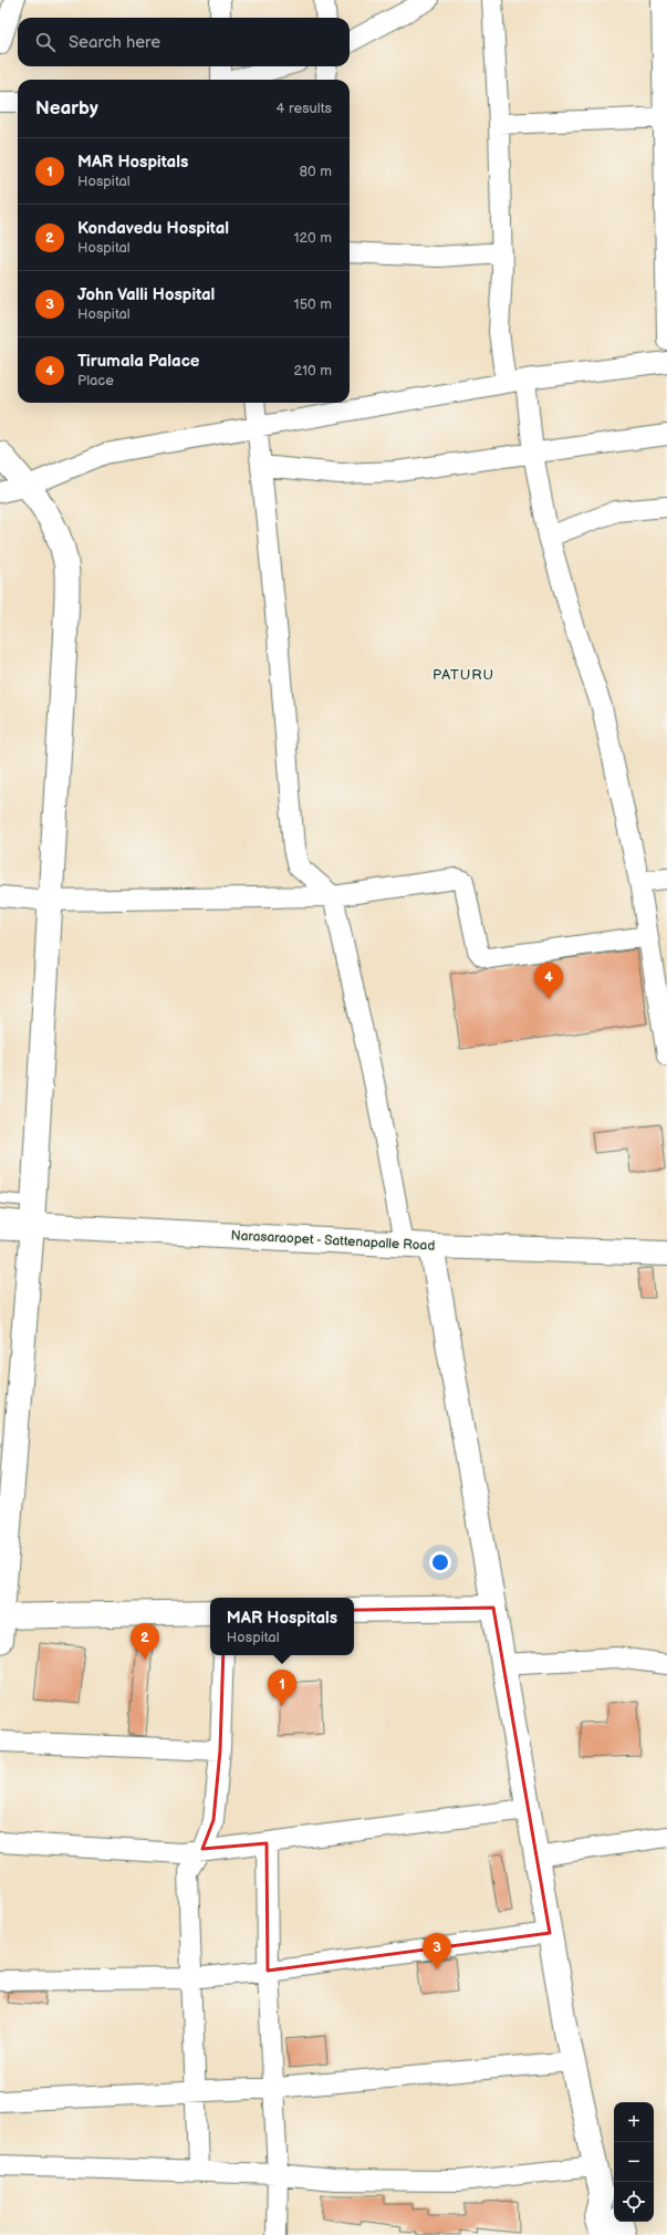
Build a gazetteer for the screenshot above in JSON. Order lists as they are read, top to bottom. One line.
{"streets":{"main road":["Narasaraopet - Sattenapalle Road"]},"districts":["PATURU"],"page":{"search":"Search here","heading":["Nearby","4 results"],"list":[{"mark":"1","name":"MAR Hospitals","note":"Hospital","value":"80 m"},{"mark":"2","name":"Kondavedu Hospital","note":"Hospital","value":"120 m"},{"mark":"3","name":"John Valli Hospital","note":"Hospital","value":"150 m"},{"mark":"4","name":"Tirumala Palace","note":"Place","value":"210 m"}],"pins":["4","2","1","3"],"popup":["MAR Hospitals","Hospital"],"map_buttons":["+","−"]}}
